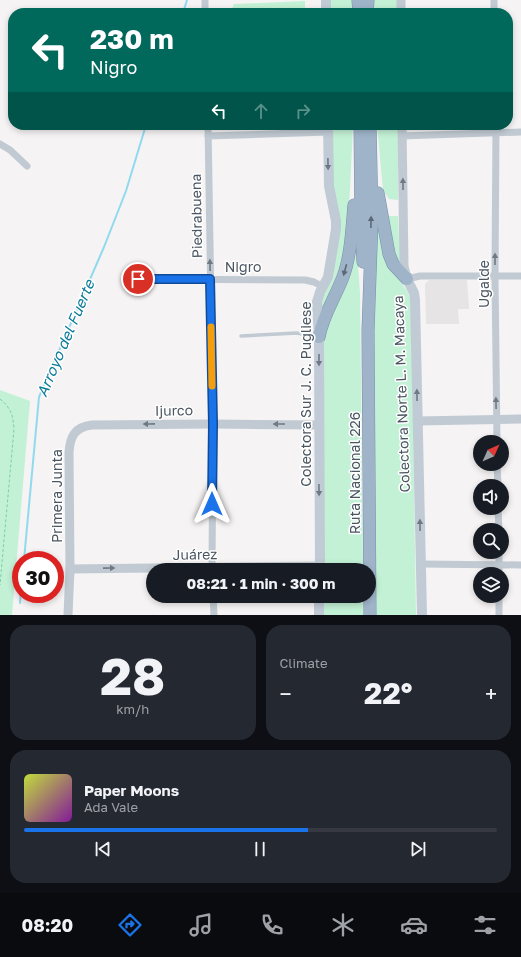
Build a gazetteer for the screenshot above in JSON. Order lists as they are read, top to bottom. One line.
{"streets":{"highway":["Ruta Nacional 226"],"main road":["Colectora Sur J. C. Pugliese","Colectora Norte L. M. Macaya"],"street":["Piedrabuena","Nigro","Ugalde","Ijurco","Primera Junta","Juárez"]},"crossings":[["Piedrabuena","Nigro"],["Piedrabuena","Ijurco"],["Nigro","Colectora Sur J. C. Pugliese"],["Colectora Sur J. C. Pugliese","Ijurco"],["Ijurco","Primera Junta"],["Primera Junta","Juárez"]],"one_way":["Ugalde","Colectora Sur J. C. Pugliese","Colectora Norte L. M. Macaya","Ijurco","Juárez"],"water":["Arroyo del Fuerte"],"north":"top right","page":{"turn":["230 m","Nigro"],"limit":"30","trip":"08:21 · 1 min · 300 m","tile":[["28","km/h"],"Climate"],"heat":["−","22°","+"],"song":["Paper Moons","Ada Vale"],"tabs":"08:20"}}
